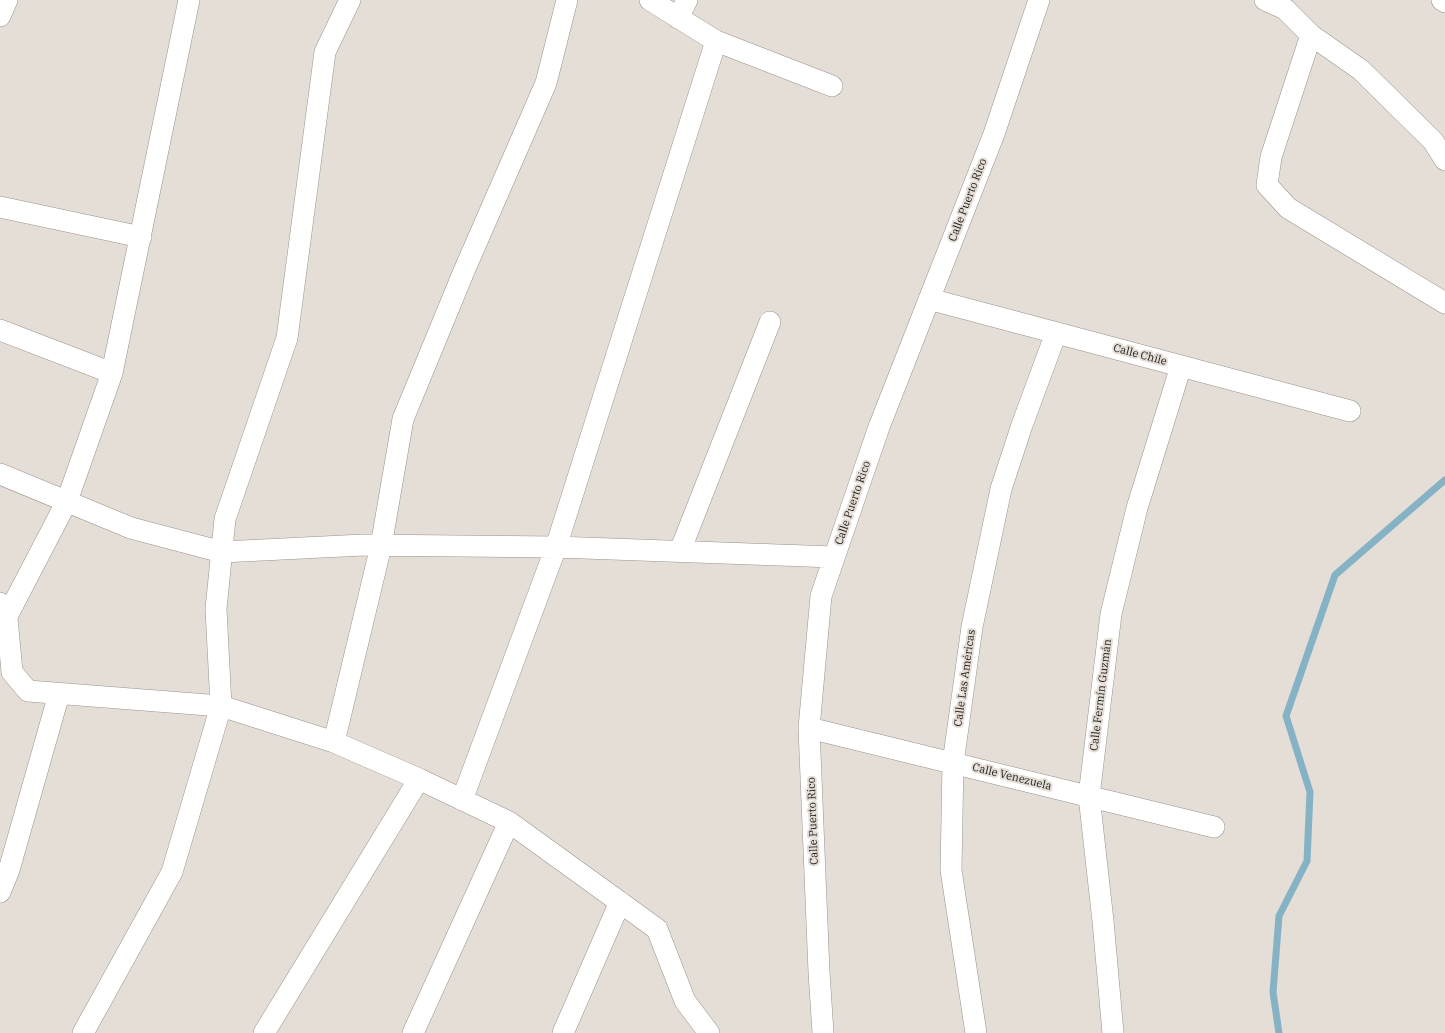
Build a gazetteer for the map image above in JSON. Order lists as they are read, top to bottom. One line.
{"streets":{"street":["Calle Puerto Rico","Calle Chile","Calle Las Américas","Calle Fermín Guzmán","Calle Venezuela"]},"crossings":[["Calle Puerto Rico","Calle Chile"],["Calle Puerto Rico","Calle Venezuela"],["Calle Chile","Calle Las Américas"],["Calle Chile","Calle Fermín Guzmán"],["Calle Las Américas","Calle Venezuela"],["Calle Fermín Guzmán","Calle Venezuela"]]}
